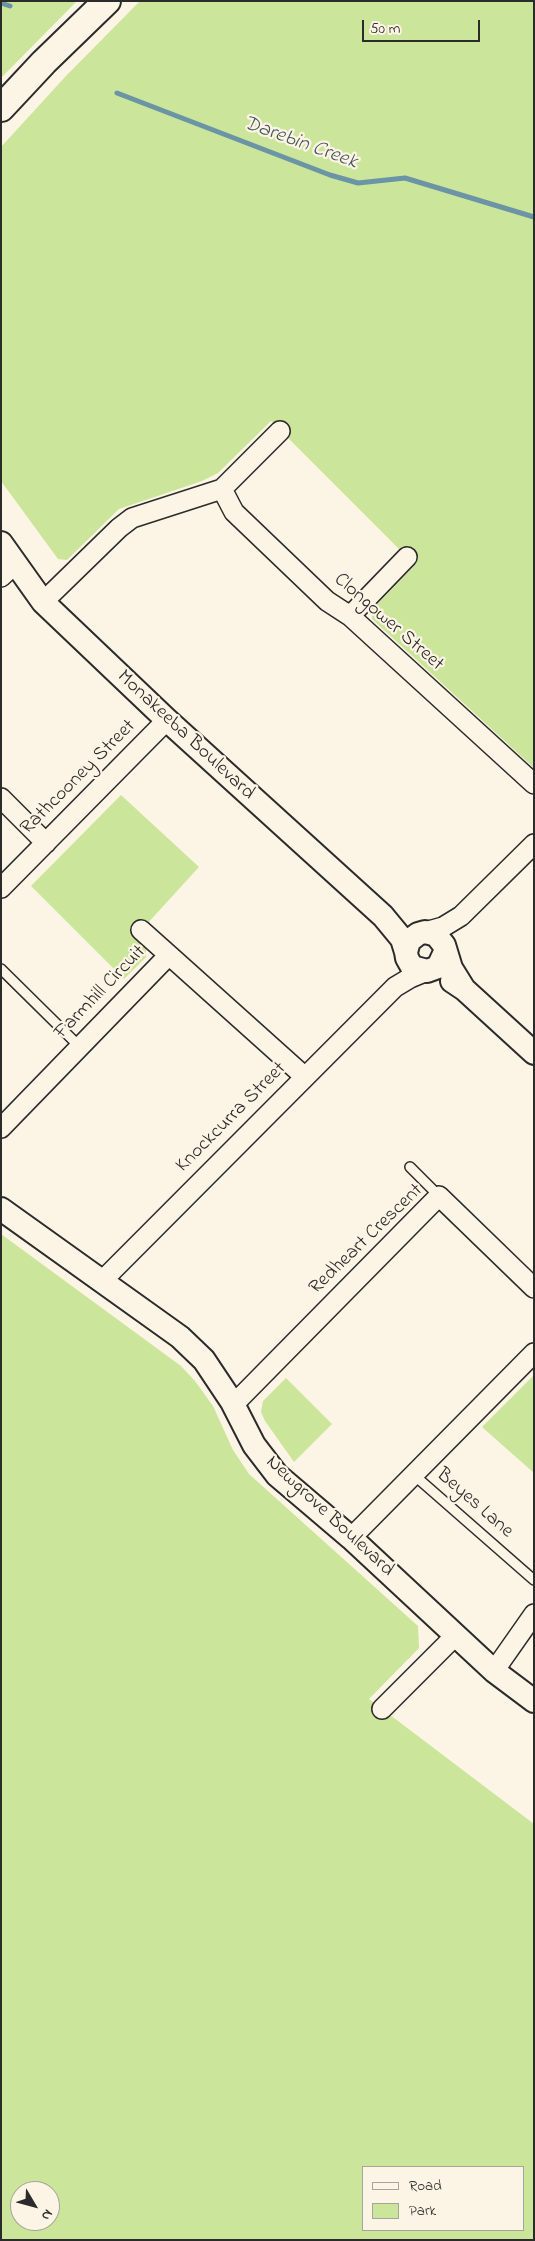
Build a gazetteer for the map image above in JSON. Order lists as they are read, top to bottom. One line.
{"streets":{"street":["Clongower Street","Monakeeba Boulevard","Rathcooney Street","Farmhill Circuit","Knockcurra Street","Redheart Crescent","Newgrove Boulevard"],"lane":["Beyes Lane"]},"crossings":[["Monakeeba Boulevard","Rathcooney Street"],["Monakeeba Boulevard","Knockcurra Street"],["Farmhill Circuit","Knockcurra Street"],["Knockcurra Street","Newgrove Boulevard"],["Redheart Crescent","Newgrove Boulevard"]],"water":["Darebin Creek"],"legend":["Road","Park"],"scale_bar":"50 m","north":"bottom right"}
